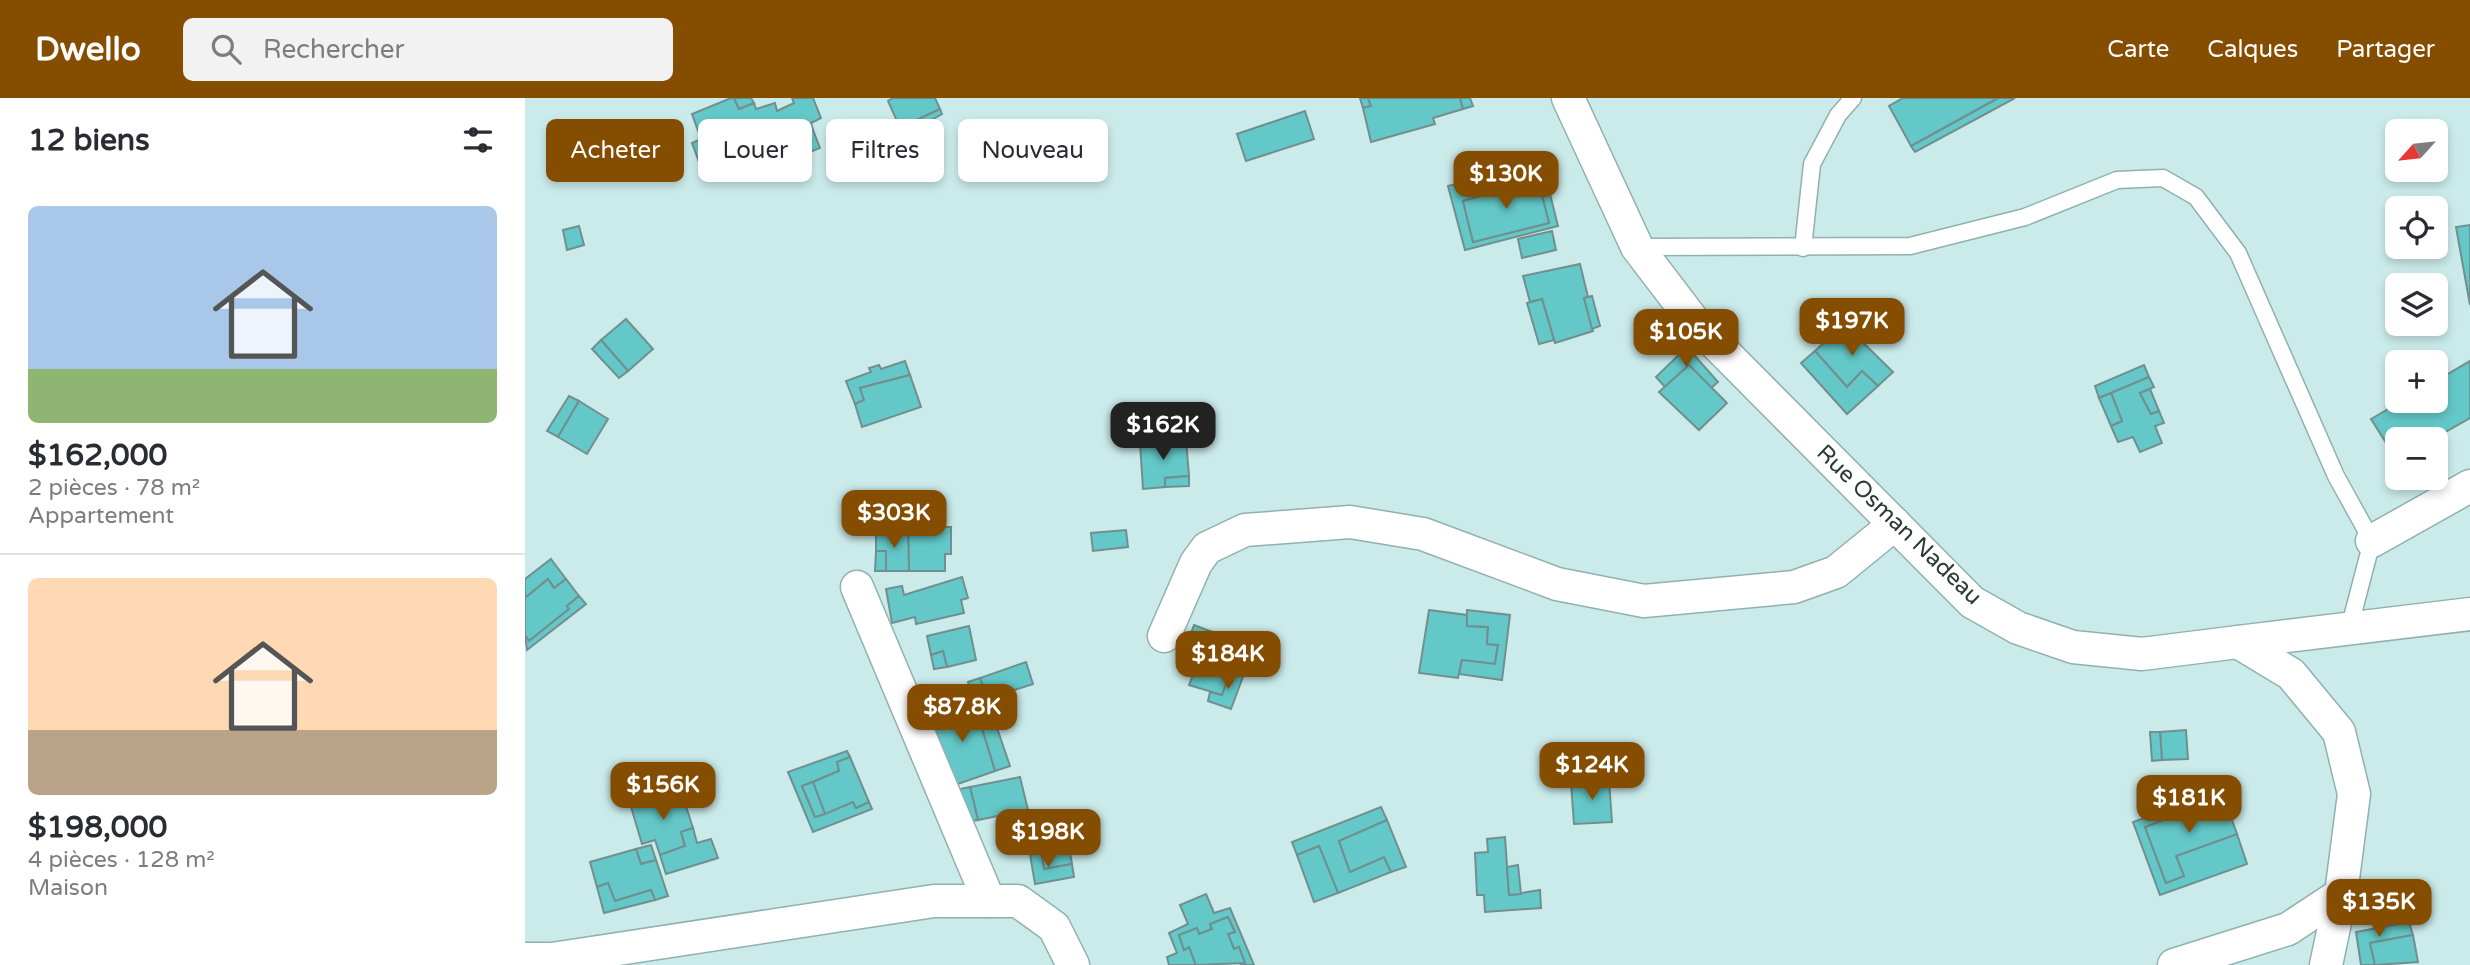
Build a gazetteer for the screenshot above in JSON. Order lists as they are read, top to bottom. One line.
{"streets":{"street":["Rue Osman Nadeau"]},"north":"bottom left","page":{"header":"Dwello","search":"Rechercher","nav":["Carte","Calques","Partager"],"heading":"12 biens","map_buttons":["+","−"],"chip":["Acheter","Louer","Filtres","Nouveau"],"price":["$130K","$197K","$105K","$162K","$303K","$184K","$87.8K","$124K","$156K","$181K","$198K","$135K"],"list":[{"name":"$162,000","note":"2 pièces · 78 m² · Appartement"},{"name":"$198,000","note":"4 pièces · 128 m² · Maison"}]}}
